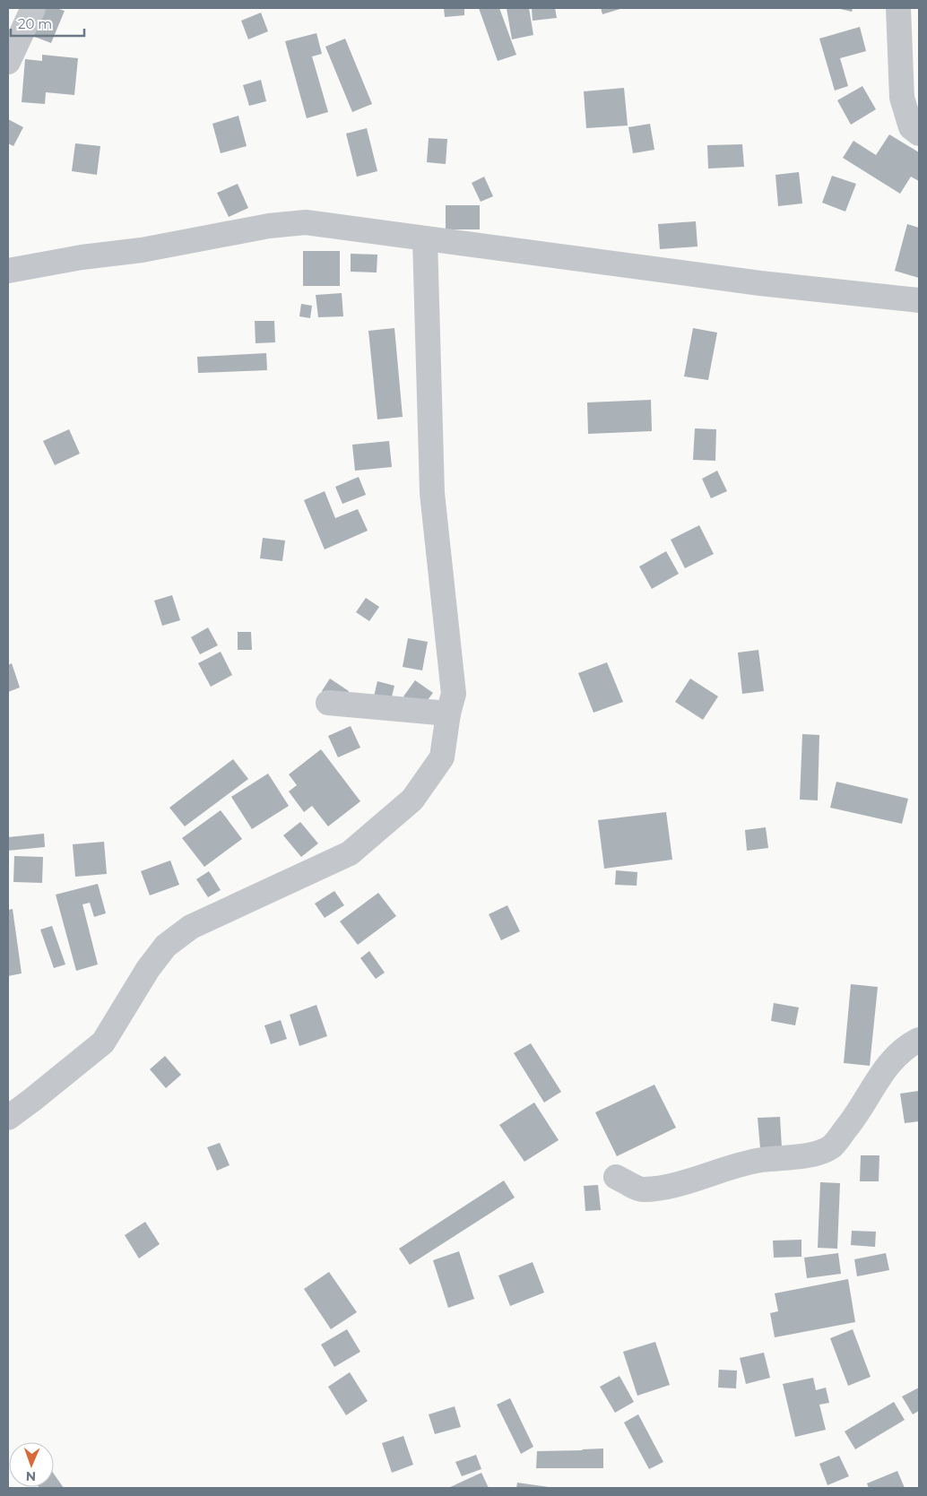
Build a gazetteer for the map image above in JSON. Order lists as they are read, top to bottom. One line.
{"scale_bar":"20 m","north":"bottom"}
